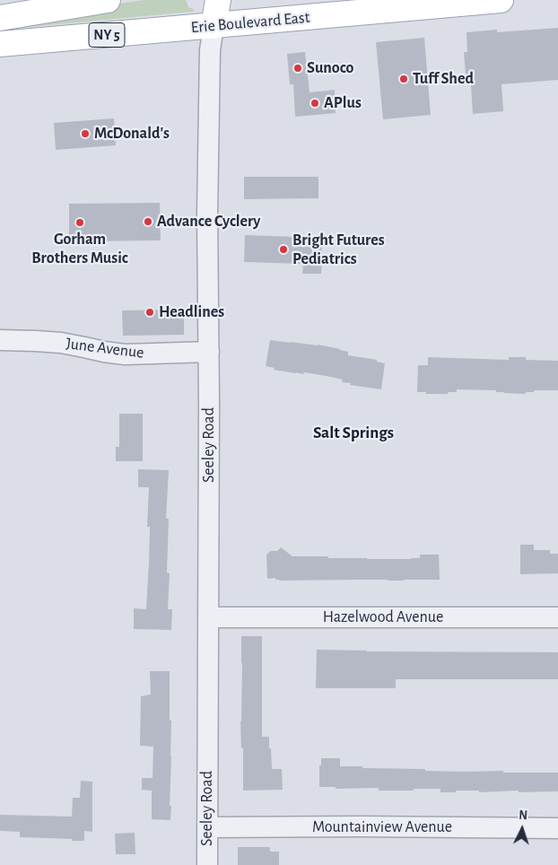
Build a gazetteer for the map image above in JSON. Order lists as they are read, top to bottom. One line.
{"streets":{"main road":["Erie Boulevard East","NY 5"],"street":["June Avenue","Seeley Road","Hazelwood Avenue","Mountainview Avenue"]},"crossings":[["Erie Boulevard East","Seeley Road"],["June Avenue","Seeley Road"],["Seeley Road","Hazelwood Avenue"],["Seeley Road","Mountainview Avenue"]],"districts":["Salt Springs"],"places":["Sunoco","Tuff Shed","APlus","McDonald's","Advance Cyclery","Gorham Brothers Music","Bright Futures Pediatrics","Headlines"],"north":"top"}
